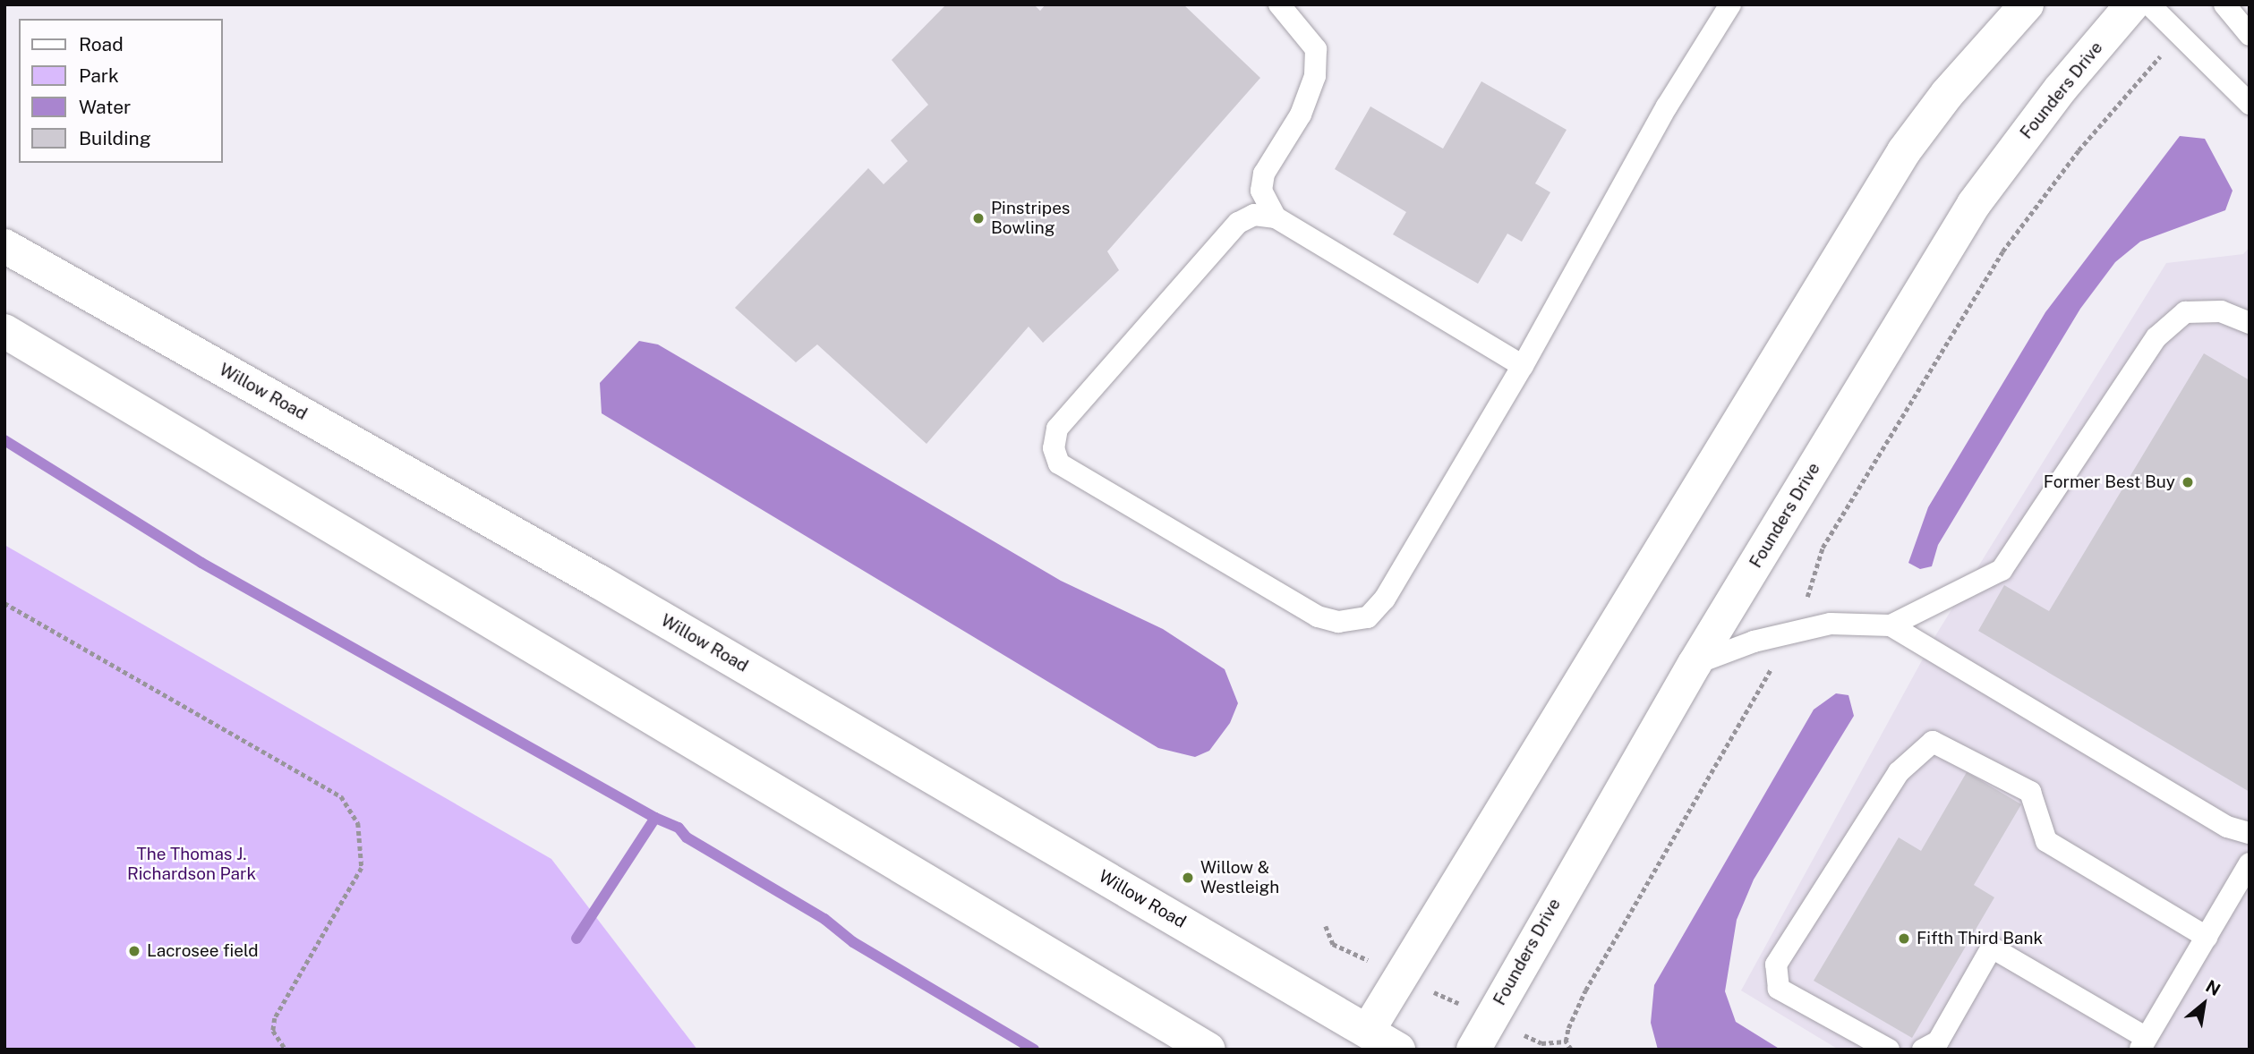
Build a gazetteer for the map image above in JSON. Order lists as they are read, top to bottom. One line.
{"streets":{"main road":["Founders Drive","Willow Road"]},"parks":["The Thomas J. Richardson Park"],"places":["Pinstripes Bowling","Former Best Buy","Willow & Westleigh","Fifth Third Bank","Lacrosee field"],"legend":["Road","Park","Water","Building"],"north":"top right"}
